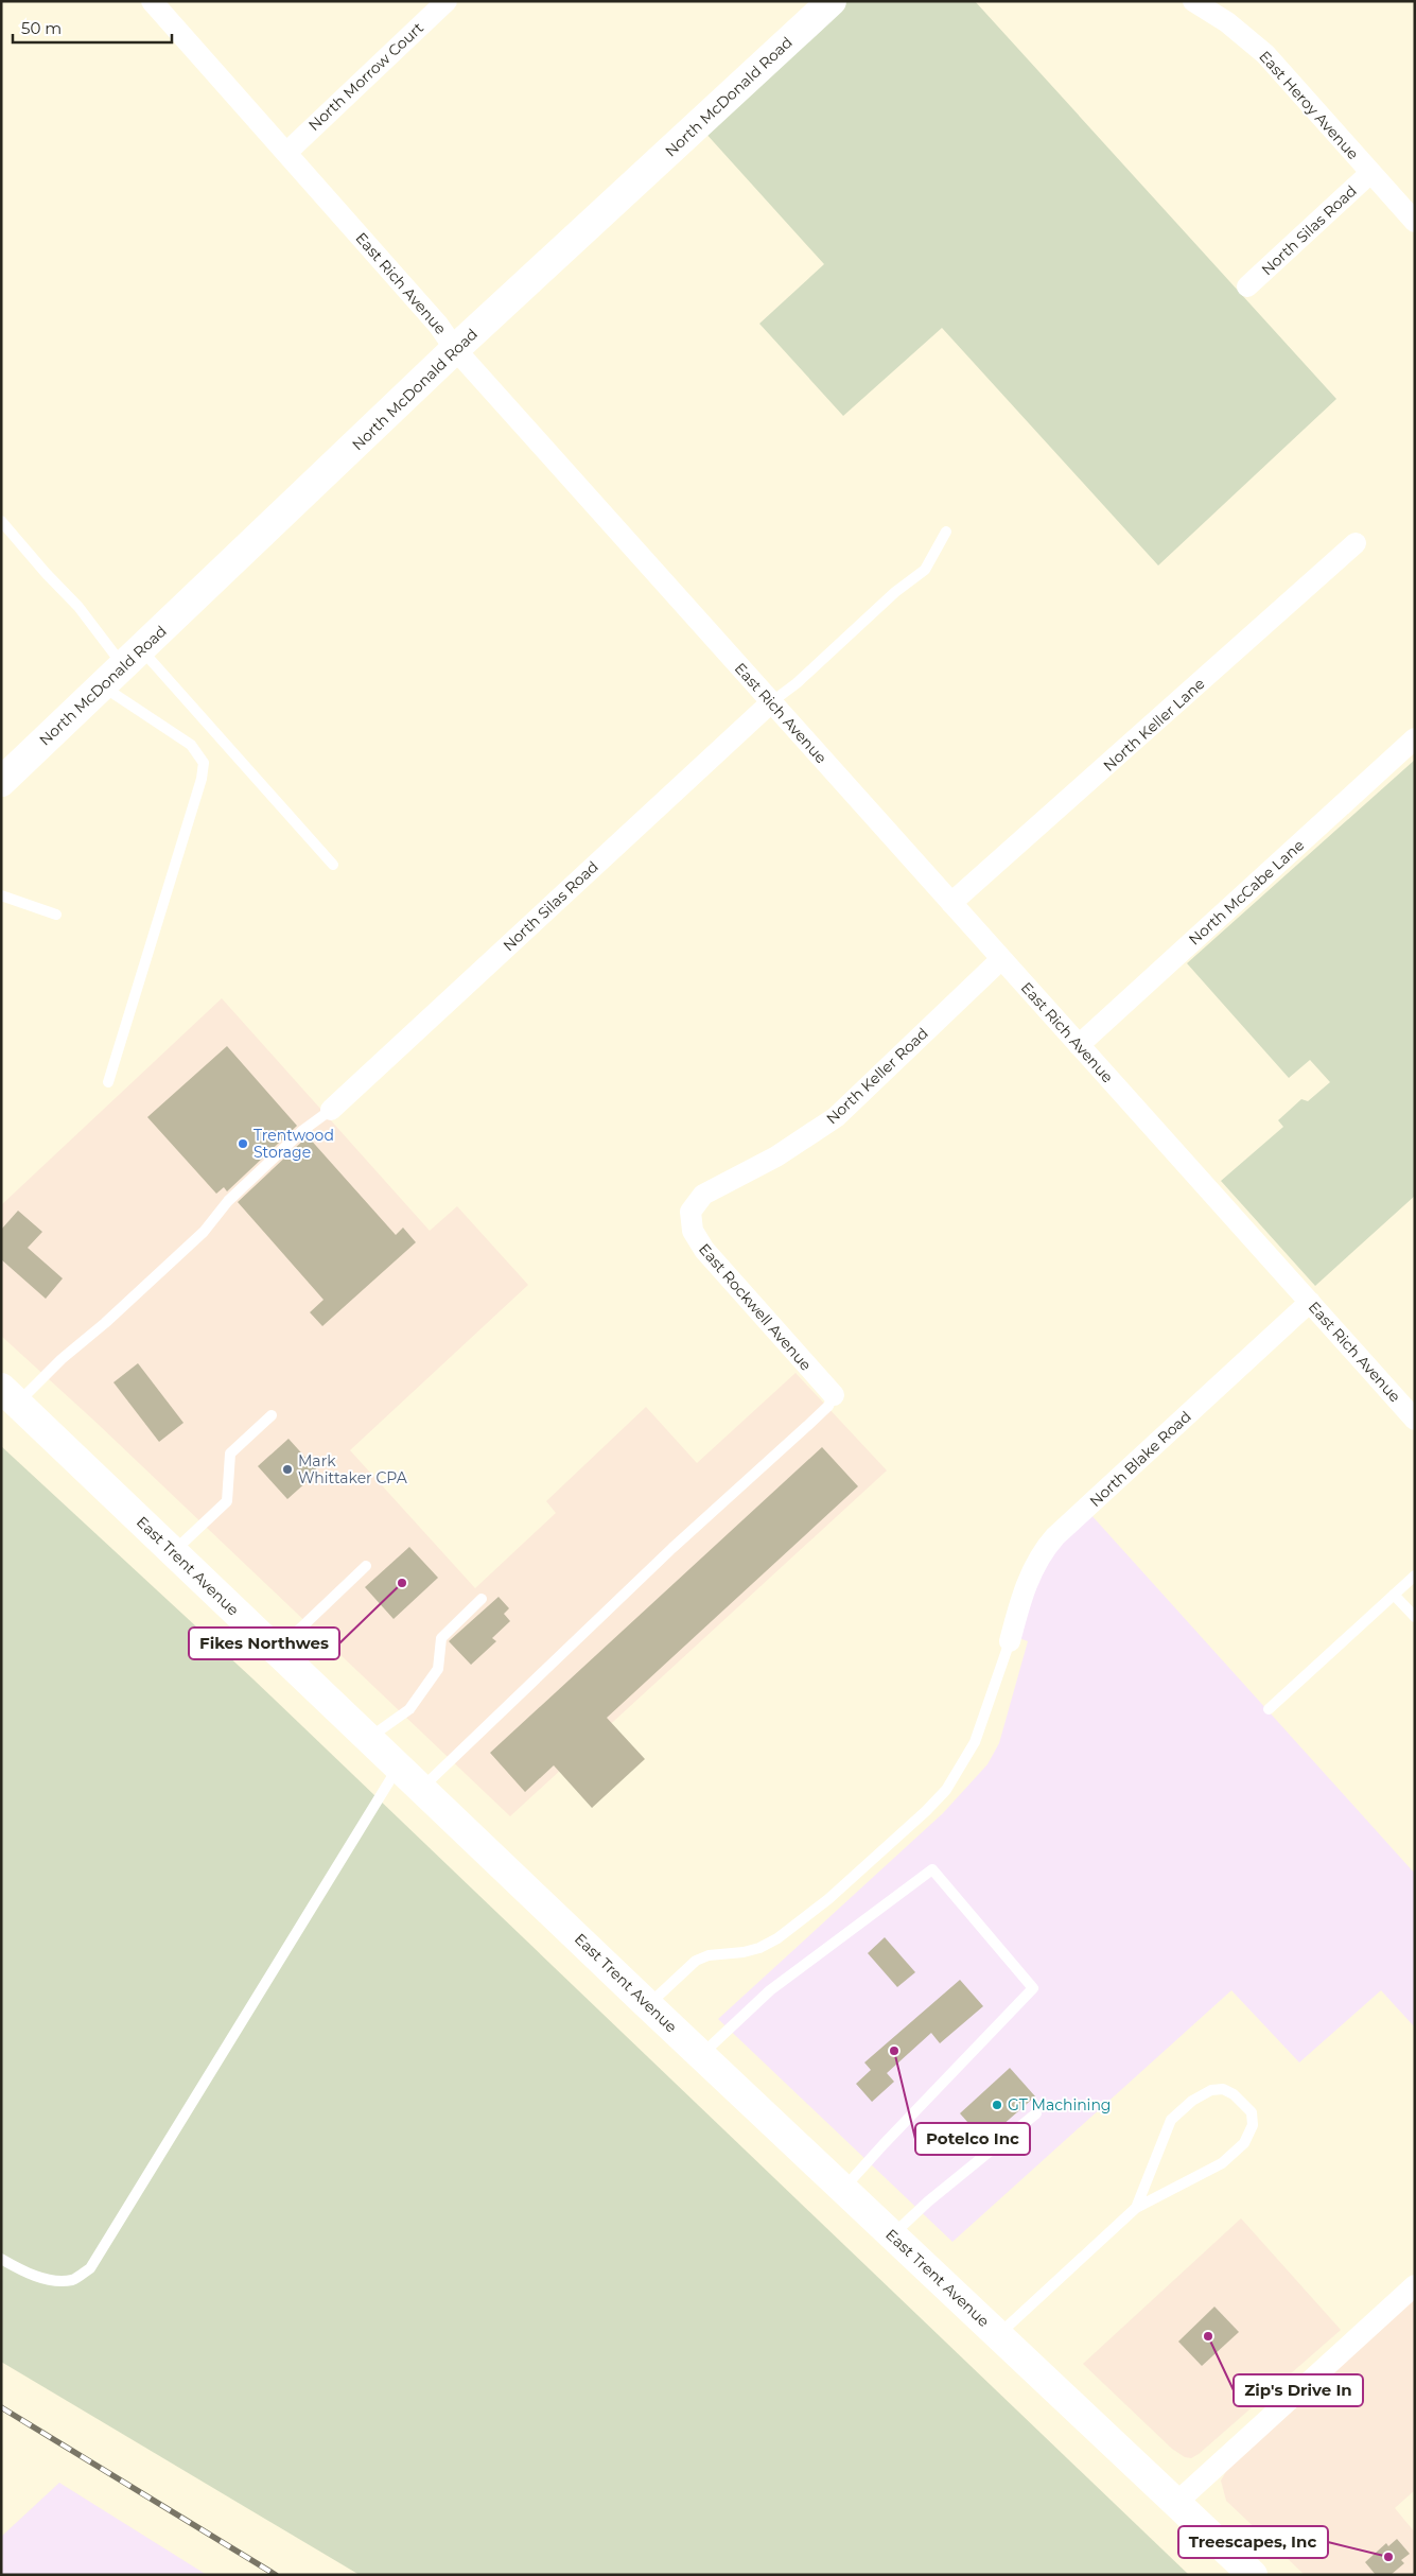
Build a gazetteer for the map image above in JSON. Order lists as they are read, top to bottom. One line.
{"streets":{"main road":["North McDonald Road","East Trent Avenue"],"street":["North Morrow Court","East Heroy Avenue","North Silas Road","East Rich Avenue","North Keller Lane","North McCabe Lane","North Keller Road","East Rockwell Avenue","North Blake Road"]},"crossings":[["North Morrow Court","East Rich Avenue"],["North McDonald Road","East Rich Avenue"],["East Heroy Avenue","North Silas Road"],["North Silas Road","East Rich Avenue"],["East Rich Avenue","North Keller Lane"],["East Rich Avenue","North McCabe Lane"],["East Rich Avenue","North Keller Road"],["East Rich Avenue","North Blake Road"],["North Keller Road","East Rockwell Avenue"]],"places":["Trentwood Storage","Mark Whittaker CPA","Fikes Northwes","Potelco Inc","GT Machining","Zip's Drive In","Treescapes, Inc"],"scale_bar":"50 m"}
